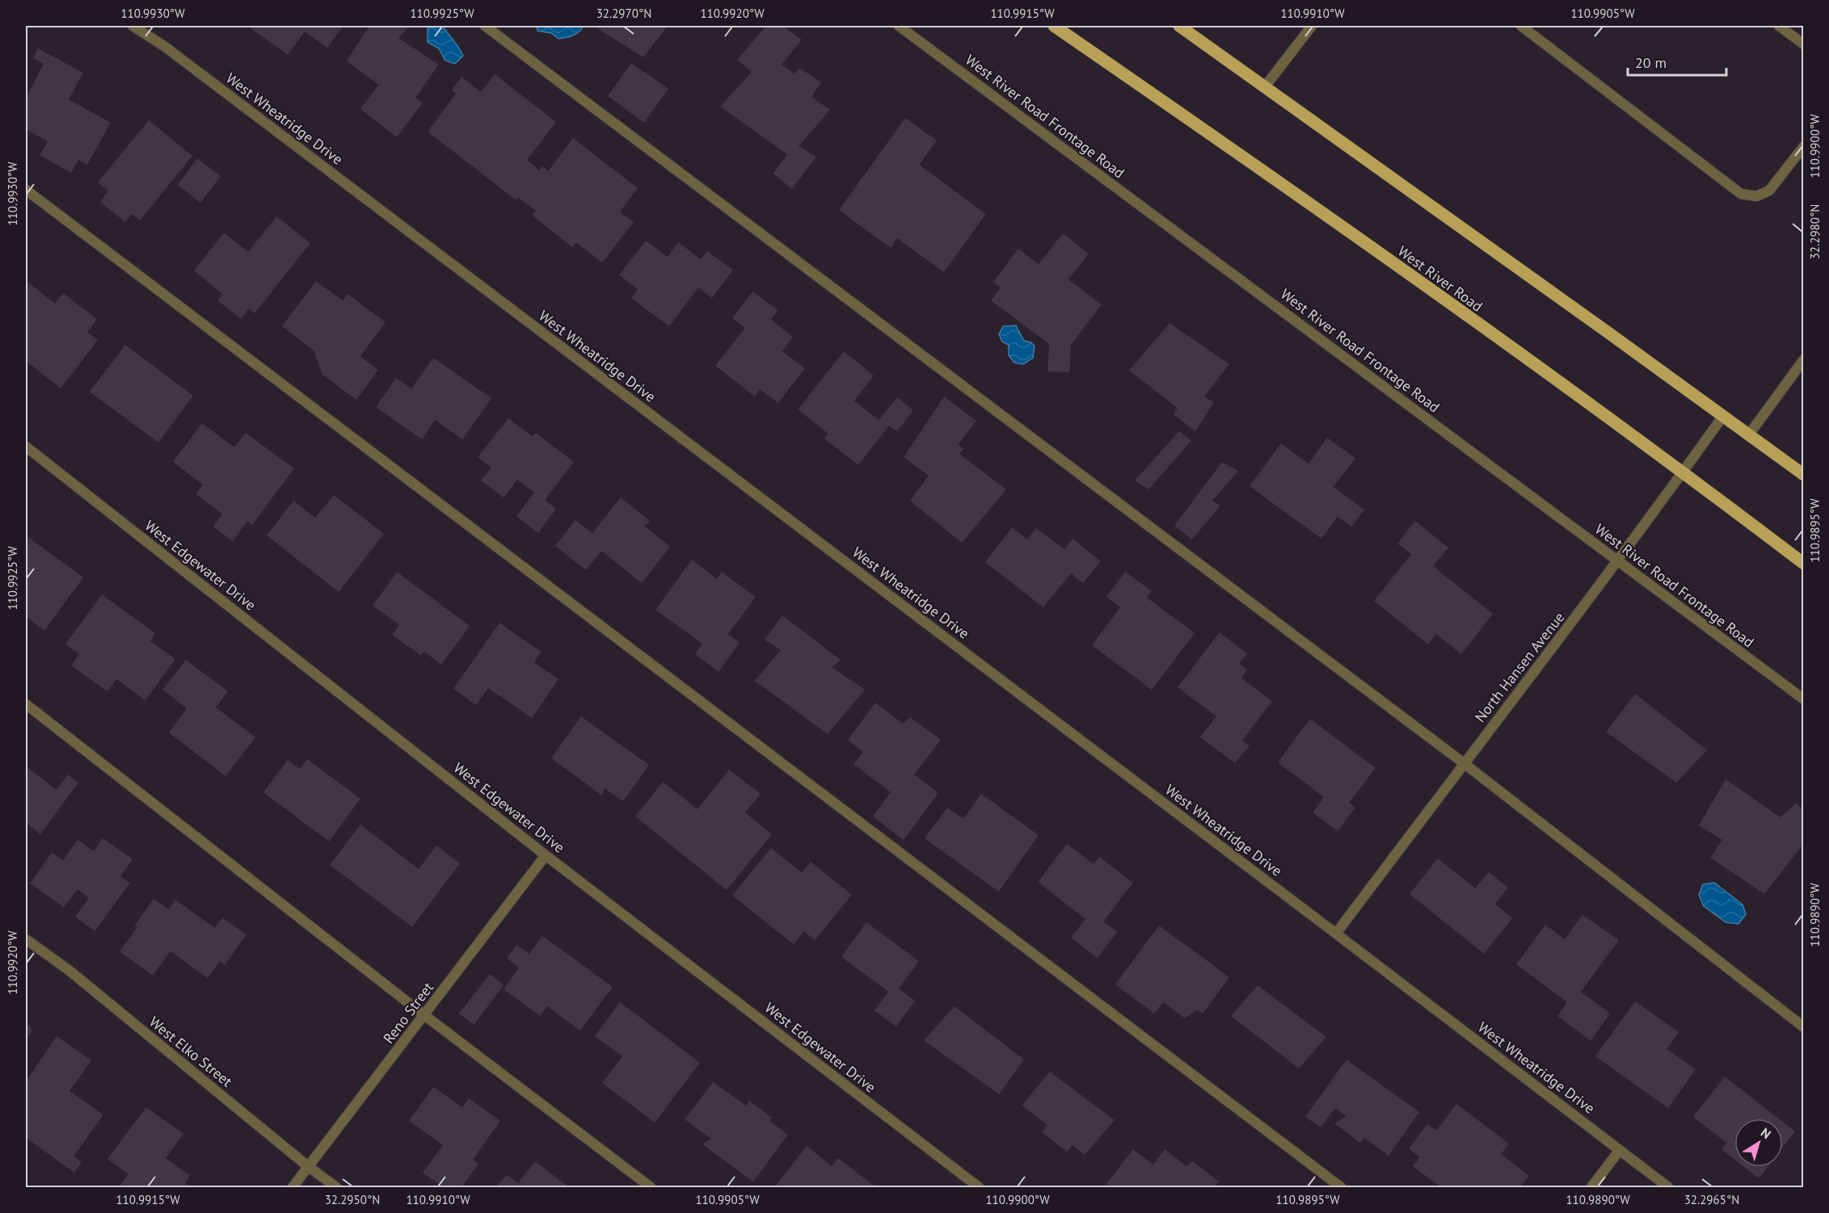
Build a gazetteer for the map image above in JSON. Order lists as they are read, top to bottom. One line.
{"streets":{"main road":["West River Road"],"street":["West River Road Frontage Road","West Wheatridge Drive","West Edgewater Drive","North Hansen Avenue","Reno Street","West Elko Street"]},"crossings":[["West River Road Frontage Road","North Hansen Avenue"],["West Wheatridge Drive","North Hansen Avenue"],["West River Road","North Hansen Avenue"],["West Edgewater Drive","Reno Street"],["Reno Street","West Elko Street"]],"scale_bar":"20 m","north":"top right","coordinates":["110.9930°W","110.9925°W","32.2970°N","110.9920°W","110.9915°W","110.9910°W","110.9905°W","110.9900°W","32.2980°N","110.9895°W","110.9890°W","32.2950°N","32.2965°N"]}
